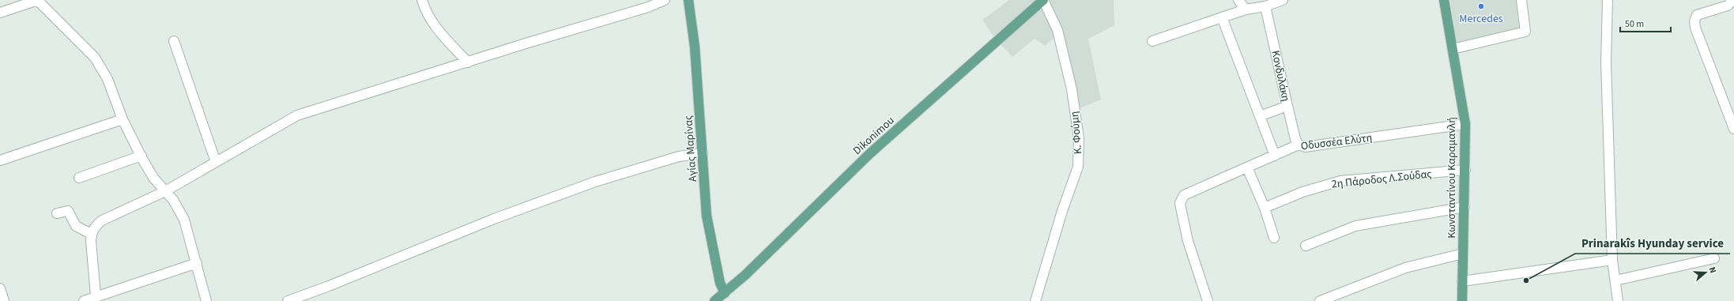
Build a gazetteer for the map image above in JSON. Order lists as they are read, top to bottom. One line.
{"streets":{"main road":["Dikonimou","Αγίας Μαρίνας","Κωνσταντίνου Καραμανλή"],"street":["Κονδυλάκη","Κ. Φούμη","Οδυσσέα Ελύτη","2η Πάροδος Λ.Σούδας"]},"crossings":[["Κονδυλάκη","Οδυσσέα Ελύτη"],["Κ. Φούμη","Dikonimou"],["Dikonimou","Αγίας Μαρίνας"],["Οδυσσέα Ελύτη","Κωνσταντίνου Καραμανλή"],["Κωνσταντίνου Καραμανλή","2η Πάροδος Λ.Σούδας"]],"places":["Mercedes","Prinarakîs Hyunday service"],"scale_bar":"50 m","north":"right"}
